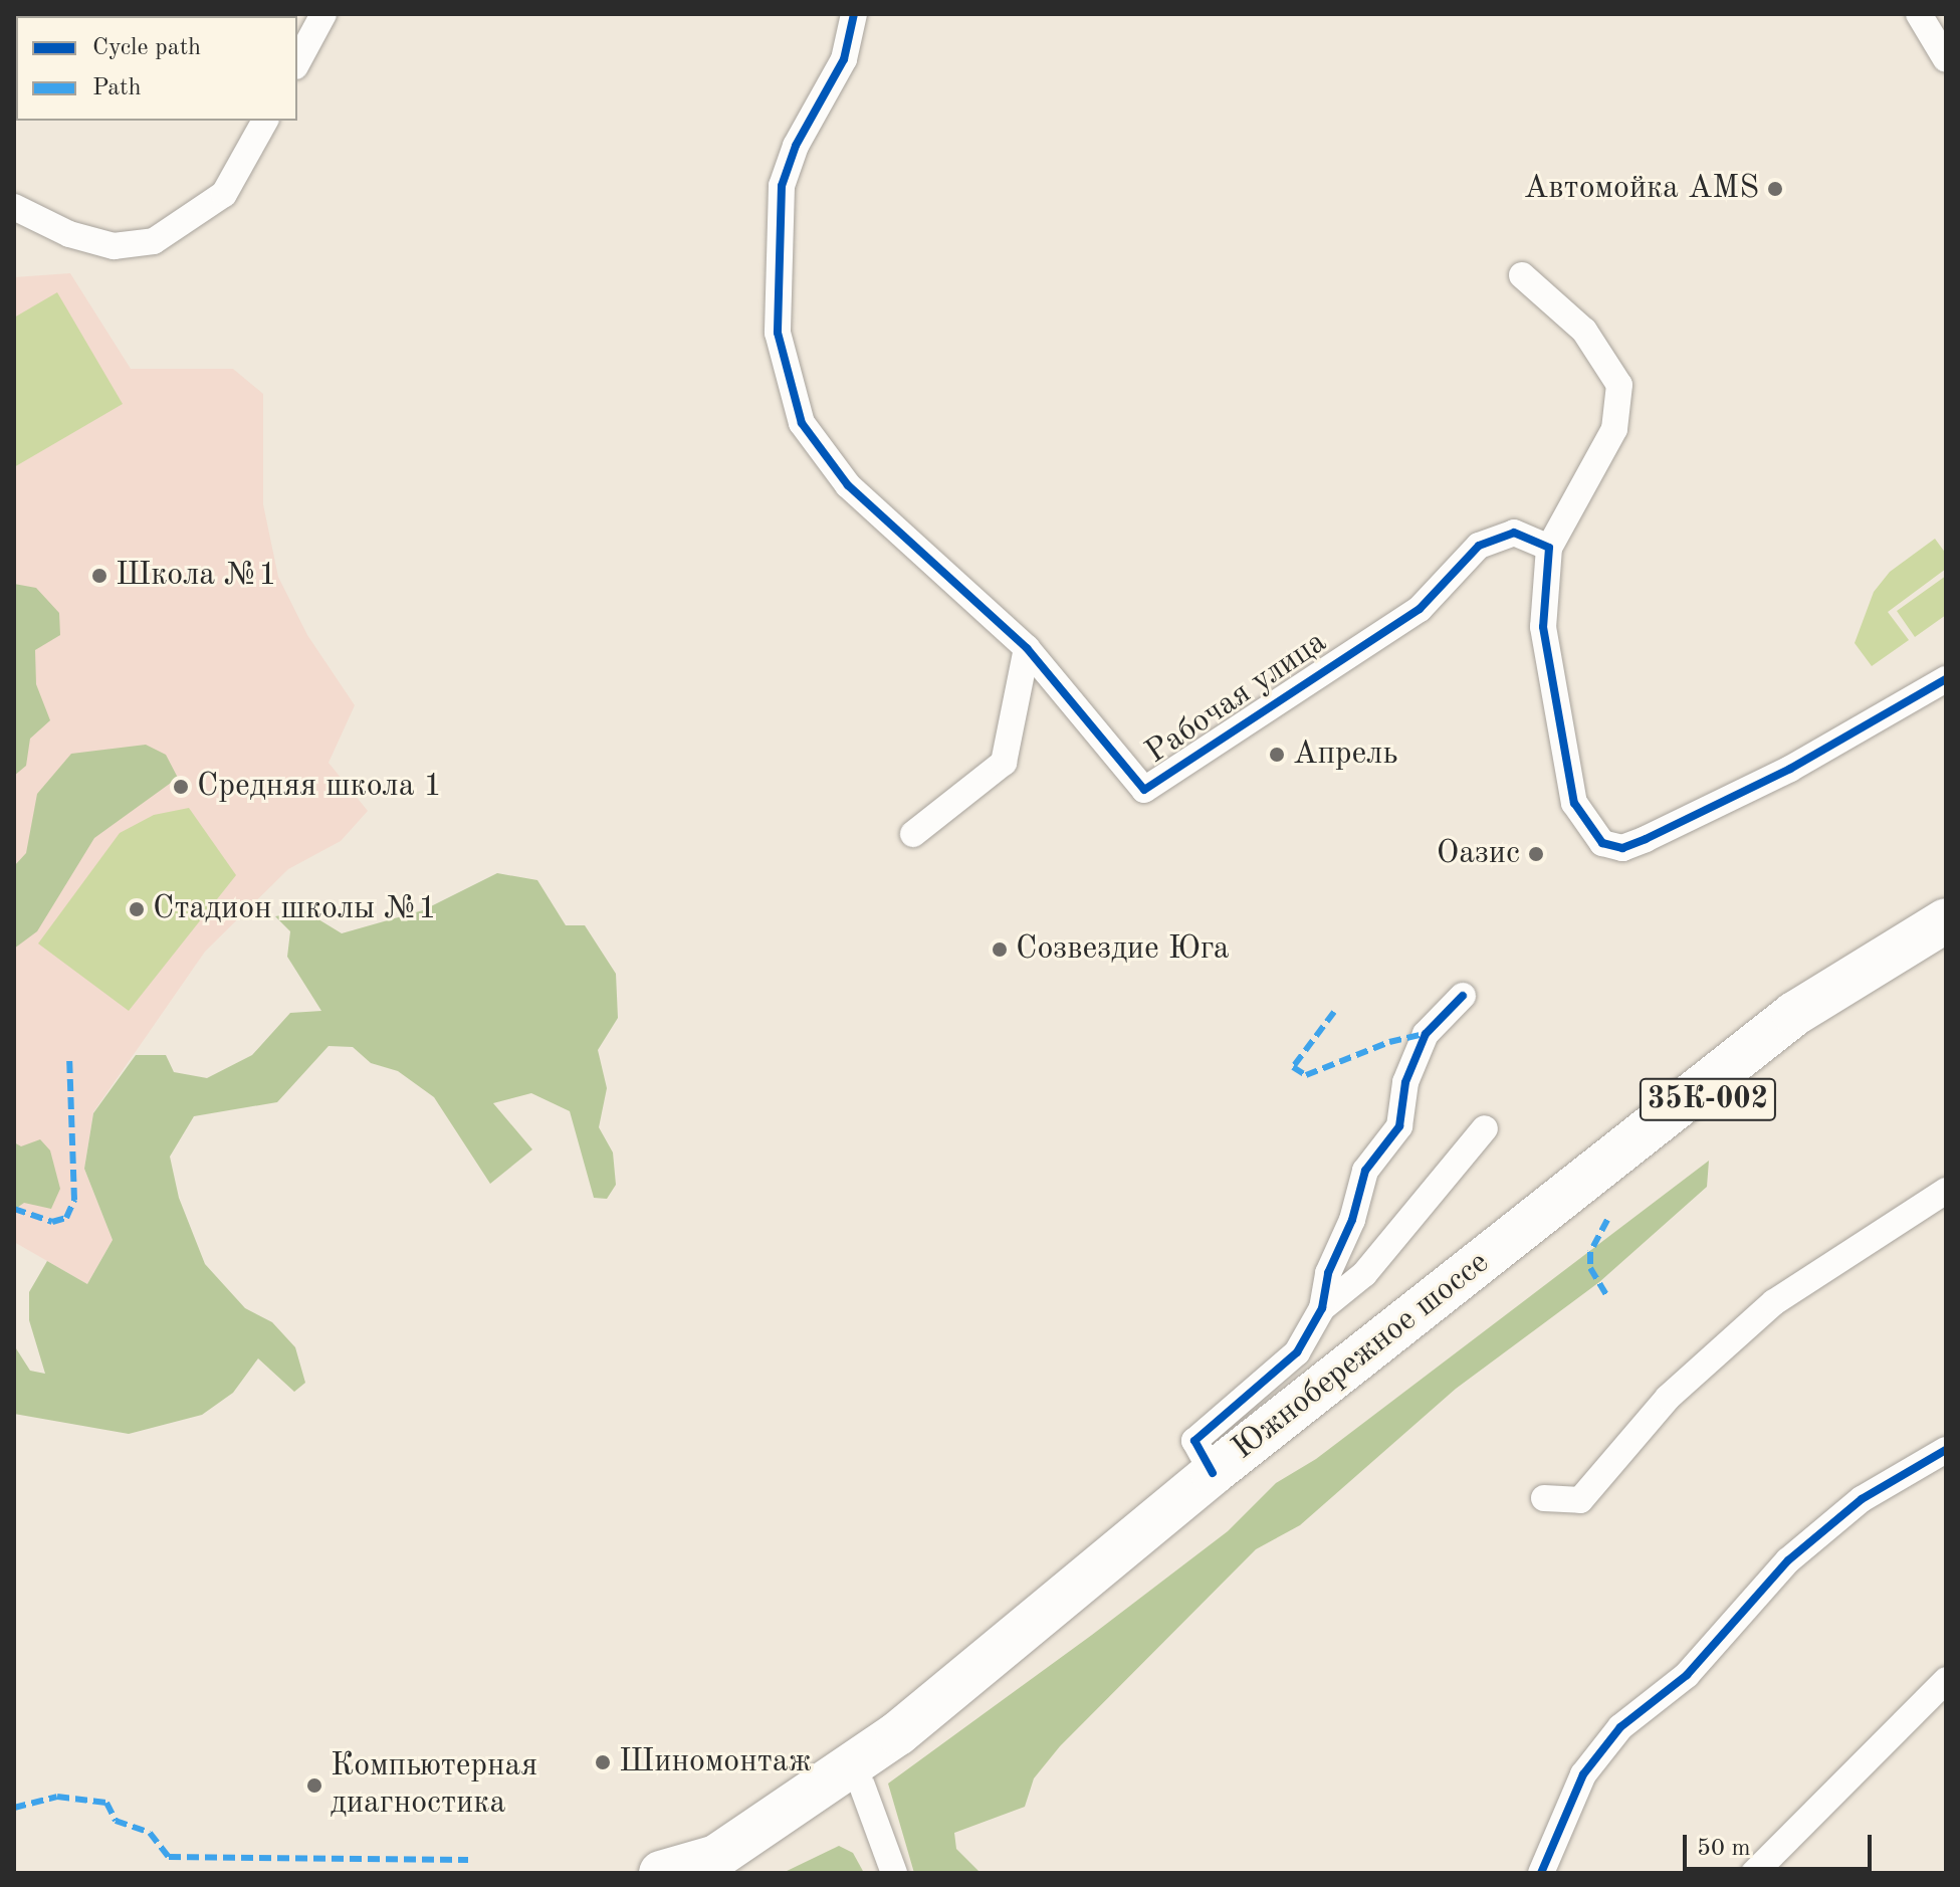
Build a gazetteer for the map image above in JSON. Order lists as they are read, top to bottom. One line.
{"streets":{"highway":["35К-002","Южнобережное шоссе"],"street":["Рабочая улица"]},"places":["Автомойка AMS","Школа №1","Апрель","Средняя школа 1","Оазис","Стадион школы №1","Созвездие Юга","Шиномонтаж","Компьютерная диагностика"],"legend":["Cycle path","Path"],"scale_bar":"50 m"}
